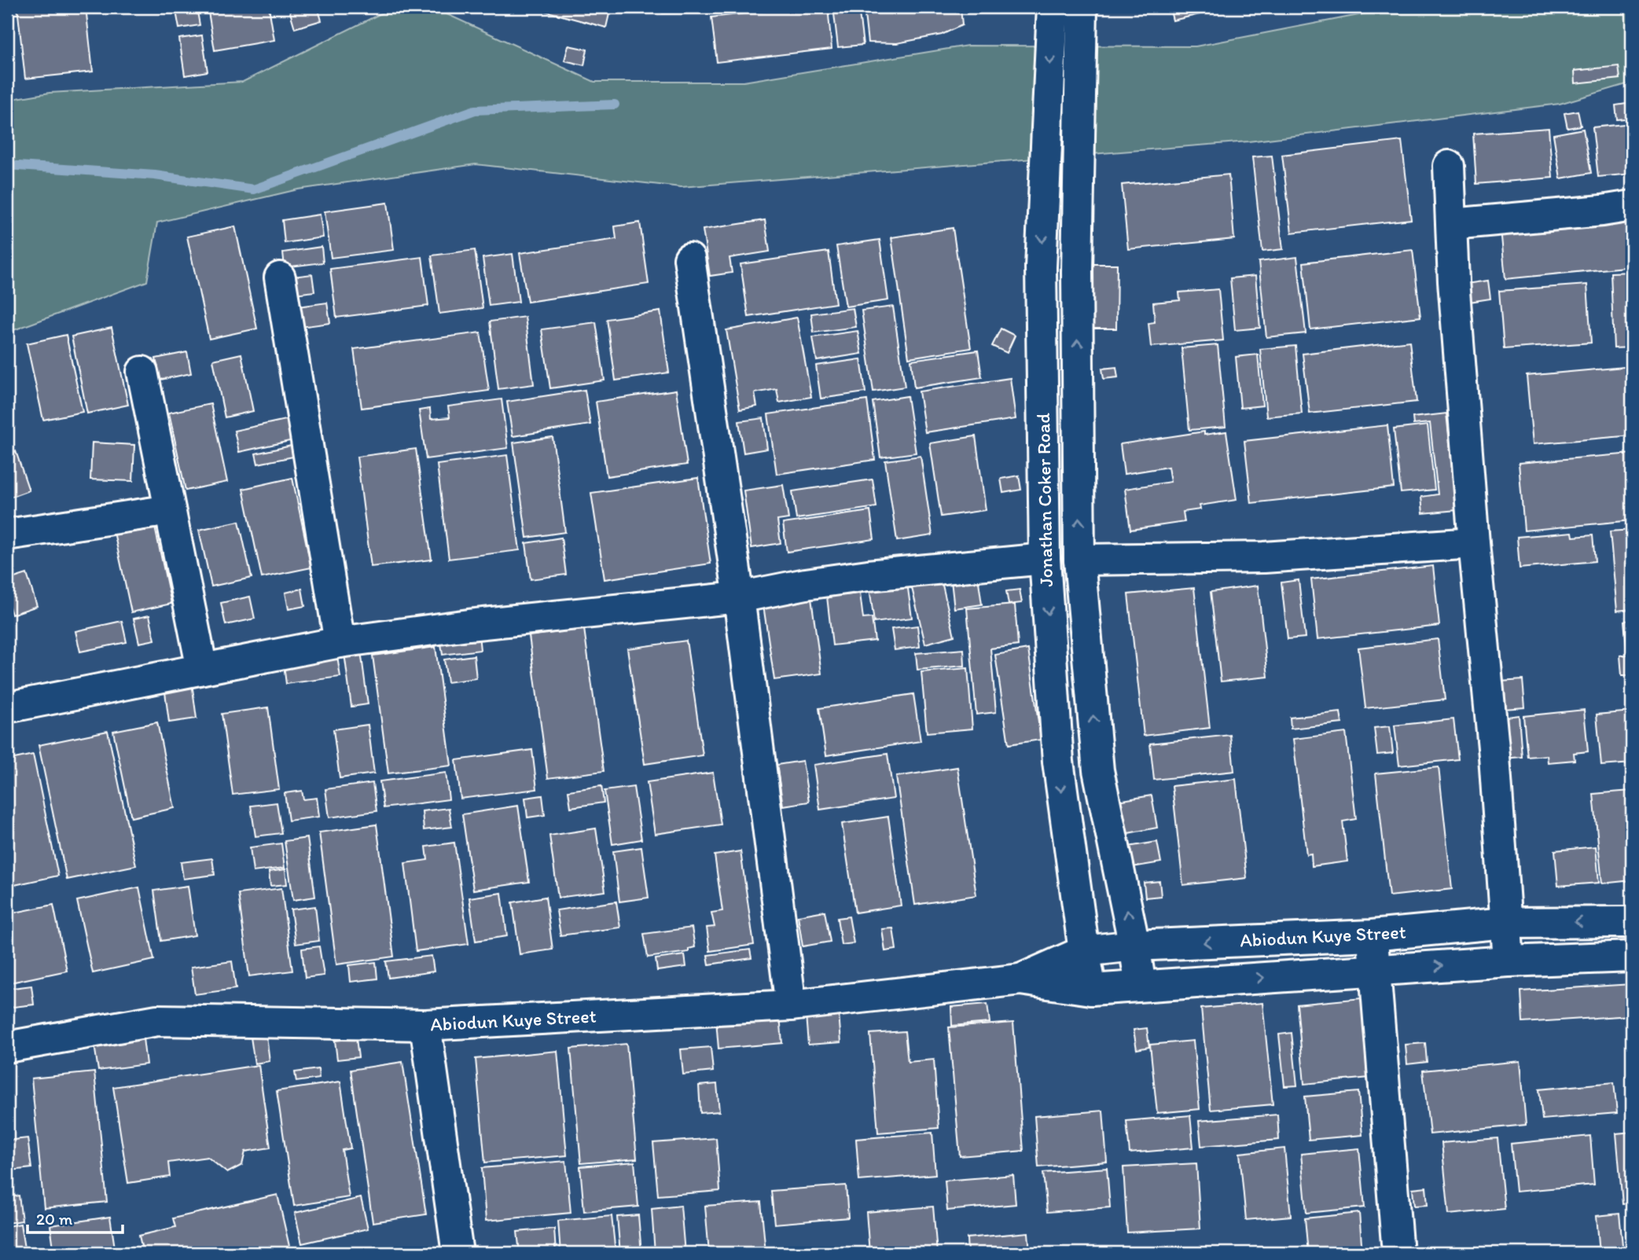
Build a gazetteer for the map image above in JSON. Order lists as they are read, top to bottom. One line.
{"streets":{"street":["Jonathan Coker Road","Abiodun Kuye Street"]},"crossings":[["Jonathan Coker Road","Abiodun Kuye Street"]],"scale_bar":"20 m"}
